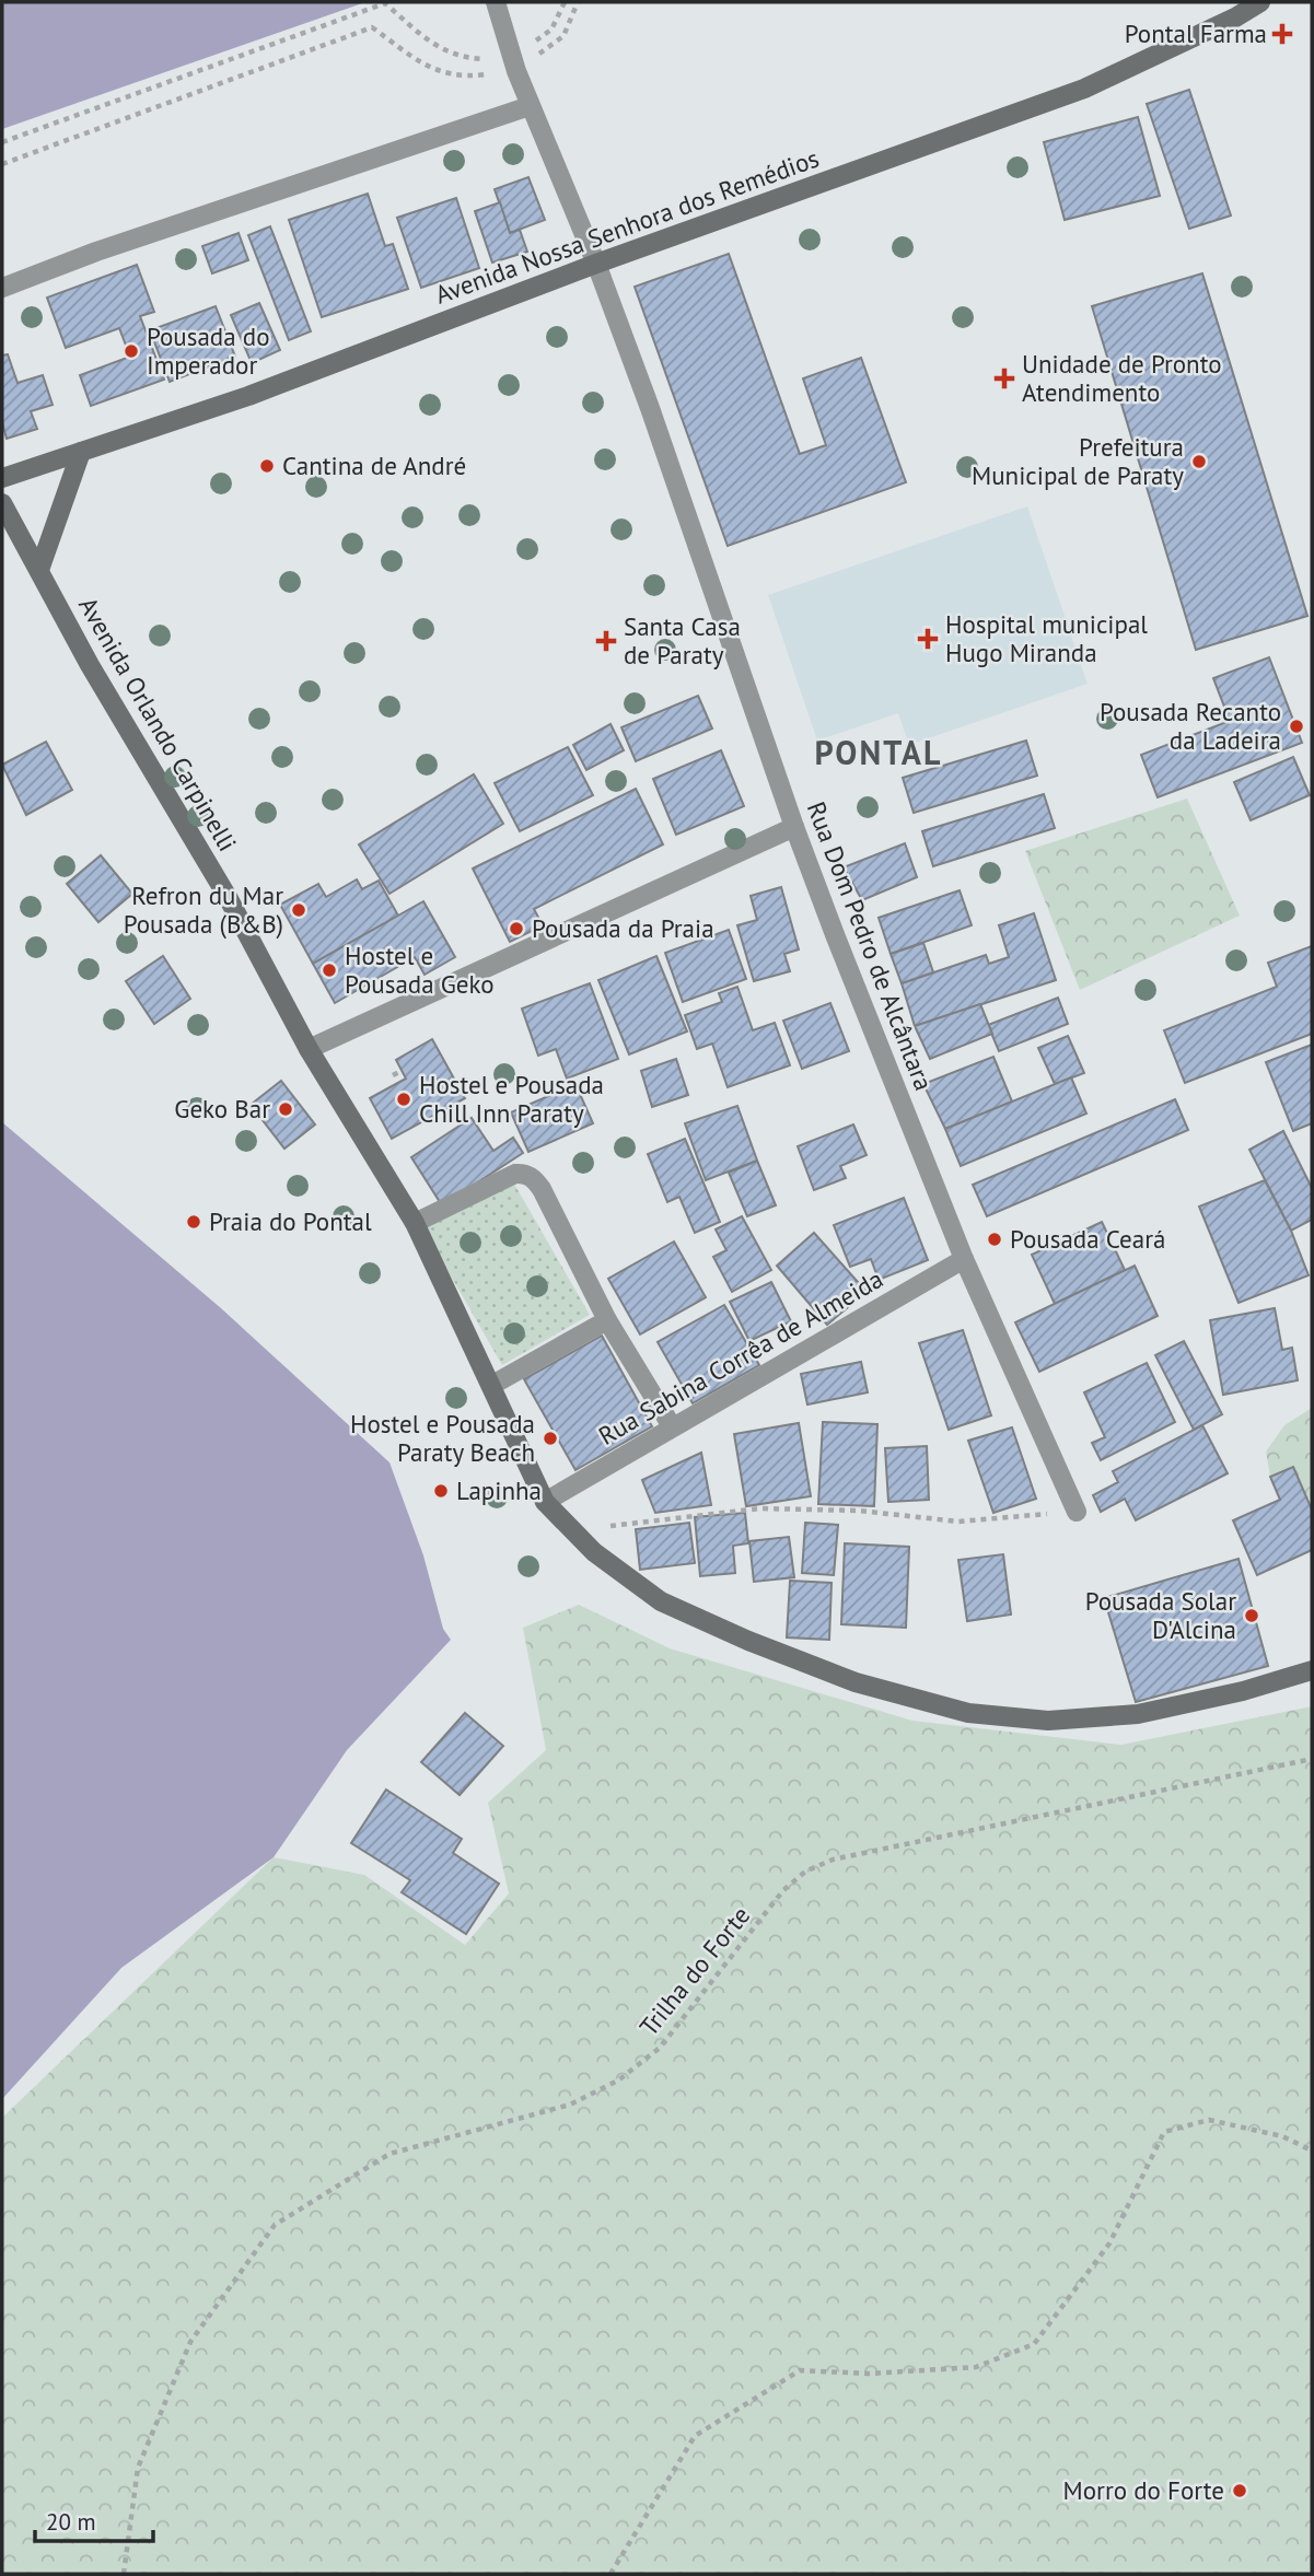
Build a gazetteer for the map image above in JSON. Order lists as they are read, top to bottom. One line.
{"streets":{"street":["Avenida Nossa Senhora dos Remédios","Avenida Orlando Carpinelli","Rua Dom Pedro de Alcântara","Rua Sabina Corrêa de Almeida"],"path":["Trilha do Forte"]},"crossings":[["Avenida Nossa Senhora dos Remédios","Rua Dom Pedro de Alcântara"],["Avenida Orlando Carpinelli","Rua Sabina Corrêa de Almeida"],["Rua Dom Pedro de Alcântara","Rua Sabina Corrêa de Almeida"]],"districts":["PONTAL"],"places":{"health":["Pontal Farma","Unidade de Pronto Atendimento","Hospital municipal Hugo Miranda","Santa Casa de Paraty"],"other":["Pousada do Imperador","Prefeitura Municipal de Paraty","Cantina de André","Pousada Recanto da Ladeira","Refron du Mar Pousada (B&B)","Pousada da Praia","Hostel e Pousada Geko","Hostel e Pousada Chill Inn Paraty","Geko Bar","Praia do Pontal","Pousada Ceará","Hostel e Pousada Paraty Beach","Lapinha","Pousada Solar D'Alcina","Morro do Forte"]},"scale_bar":"20 m"}
